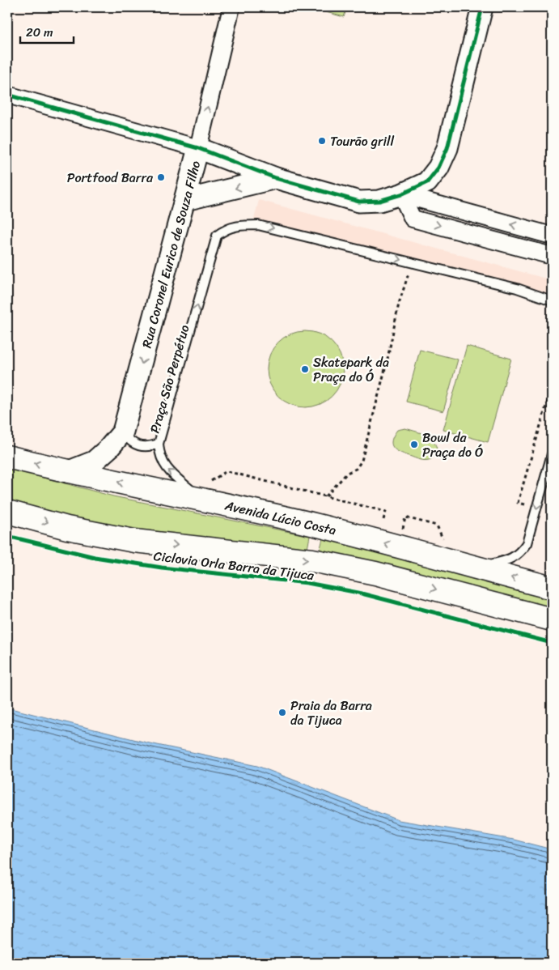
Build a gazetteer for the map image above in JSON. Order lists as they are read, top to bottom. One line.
{"streets":{"main road":["Avenida Lúcio Costa"],"street":["Rua Coronel Eurico de Souza Filho"],"lane":["Praça São Perpétuo"],"cycle path":["Ciclovia Orla Barra da Tijuca"]},"crossings":[["Rua Coronel Eurico de Souza Filho","Avenida Lúcio Costa"],["Praça São Perpétuo","Avenida Lúcio Costa"]],"places":["Tourão grill","Portfood Barra","Skatepark da Praça do Ó","Bowl da Praça do Ó","Praia da Barra da Tijuca"],"scale_bar":"20 m"}
